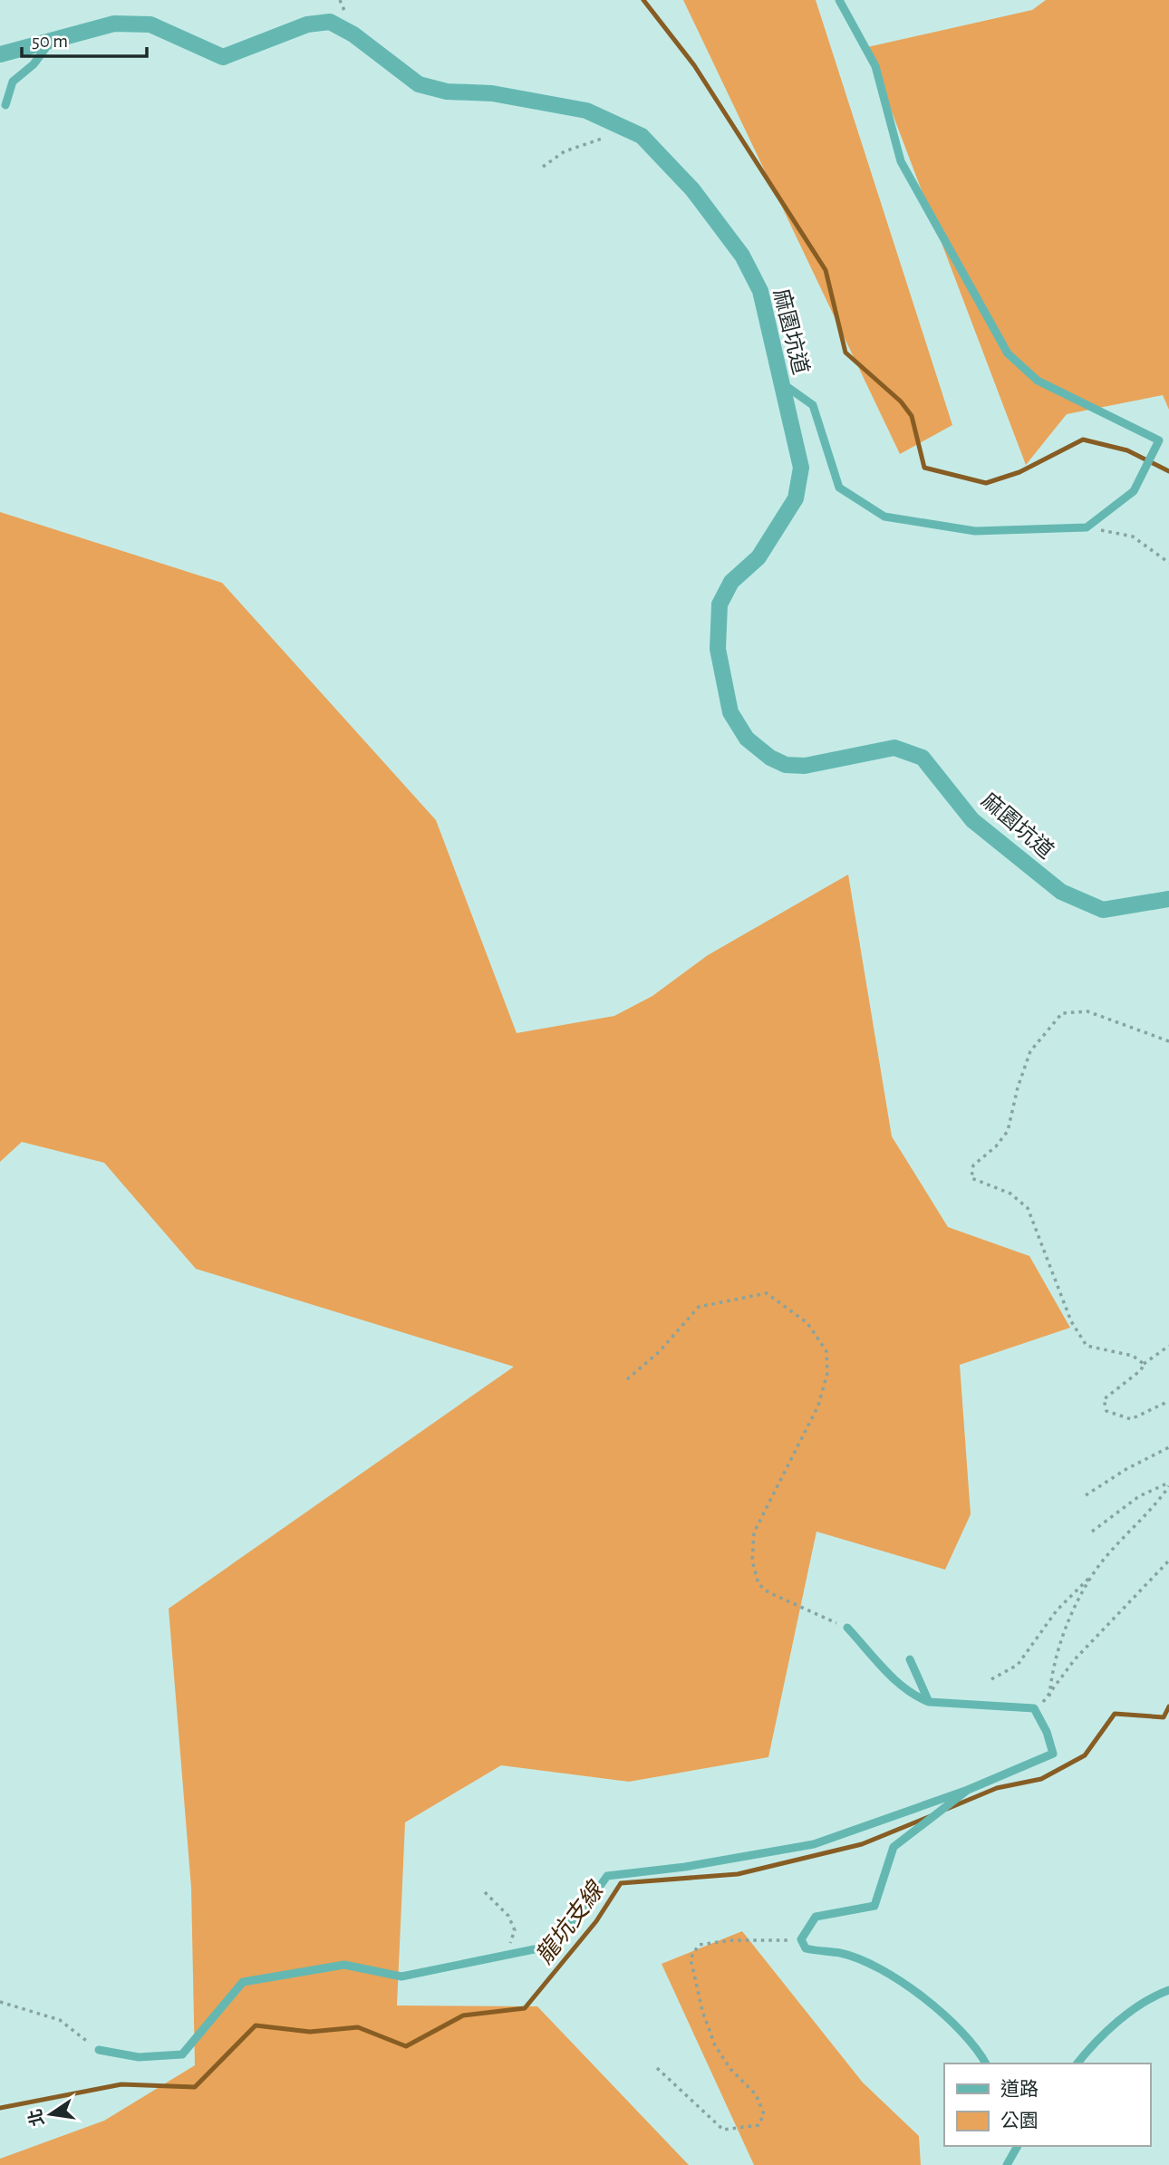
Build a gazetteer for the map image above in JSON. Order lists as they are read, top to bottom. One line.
{"streets":{"street":["麻園坑道"]},"water":["龍坑支線"],"legend":["道路","公園"],"scale_bar":"50 m","north":"left"}
